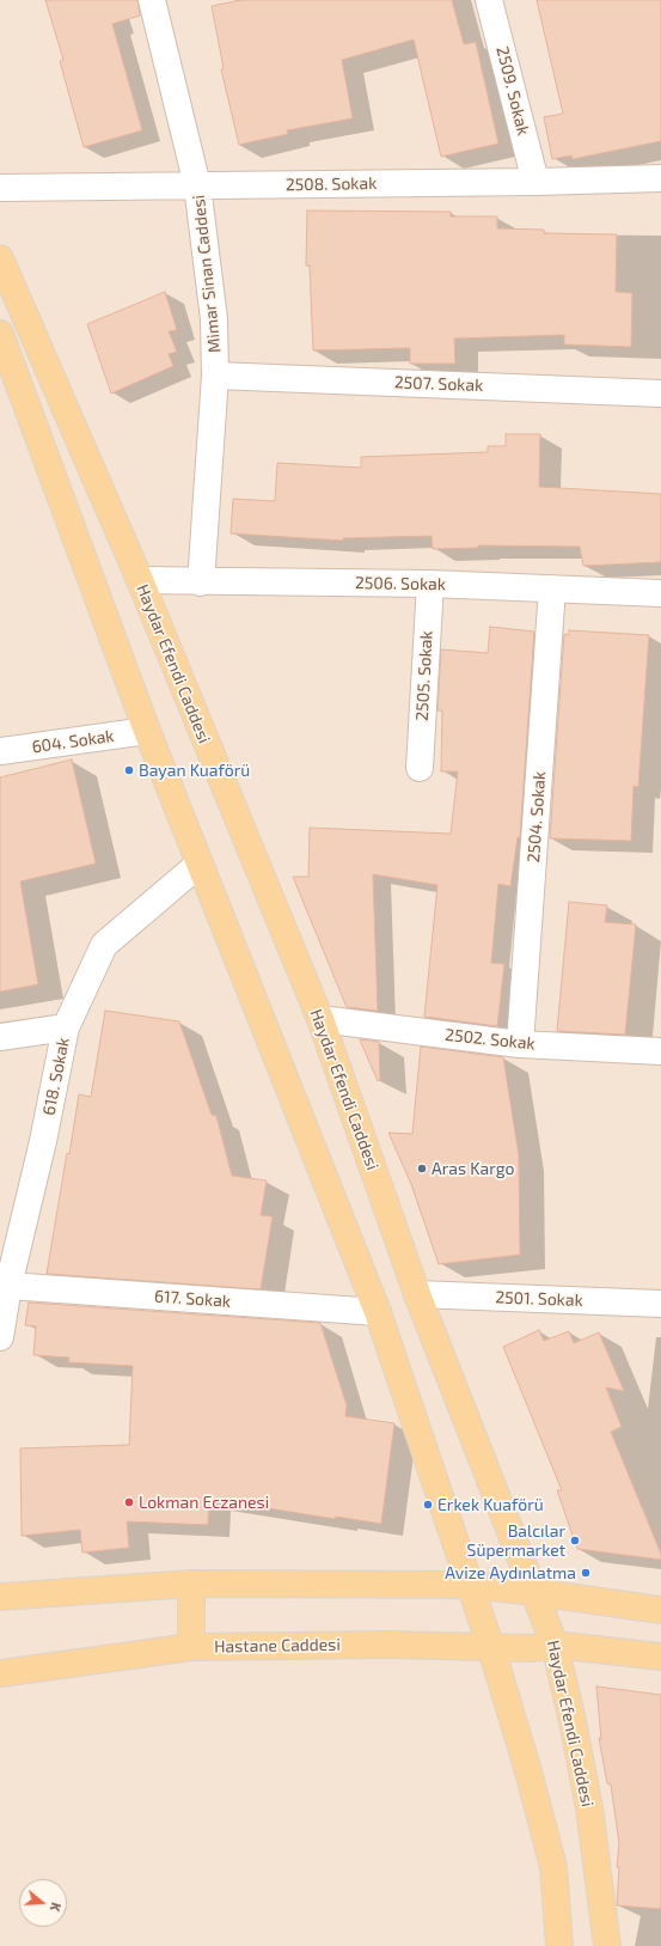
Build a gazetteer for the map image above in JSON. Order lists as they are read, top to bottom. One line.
{"streets":{"main road":["Haydar Efendi Caddesi","Hastane Caddesi"],"street":["2509. Sokak","2508. Sokak","Mimar Sinan Caddesi","2507. Sokak","2506. Sokak","2505. Sokak","604. Sokak","2504. Sokak","2502. Sokak","618. Sokak","617. Sokak","2501. Sokak"]},"crossings":[["2509. Sokak","2508. Sokak"],["2508. Sokak","Mimar Sinan Caddesi"],["Mimar Sinan Caddesi","2507. Sokak"],["Mimar Sinan Caddesi","2506. Sokak"],["2506. Sokak","Haydar Efendi Caddesi"],["2506. Sokak","2505. Sokak"],["2506. Sokak","2504. Sokak"],["Haydar Efendi Caddesi","2502. Sokak"],["Haydar Efendi Caddesi","2501. Sokak"],["Haydar Efendi Caddesi","Hastane Caddesi"],["2504. Sokak","2502. Sokak"],["618. Sokak","617. Sokak"]],"places":["Bayan Kuaförü","Aras Kargo","Lokman Eczanesi","Erkek Kuaförü","Balcılar Süpermarket","Avize Aydınlatma"],"north":"right"}
